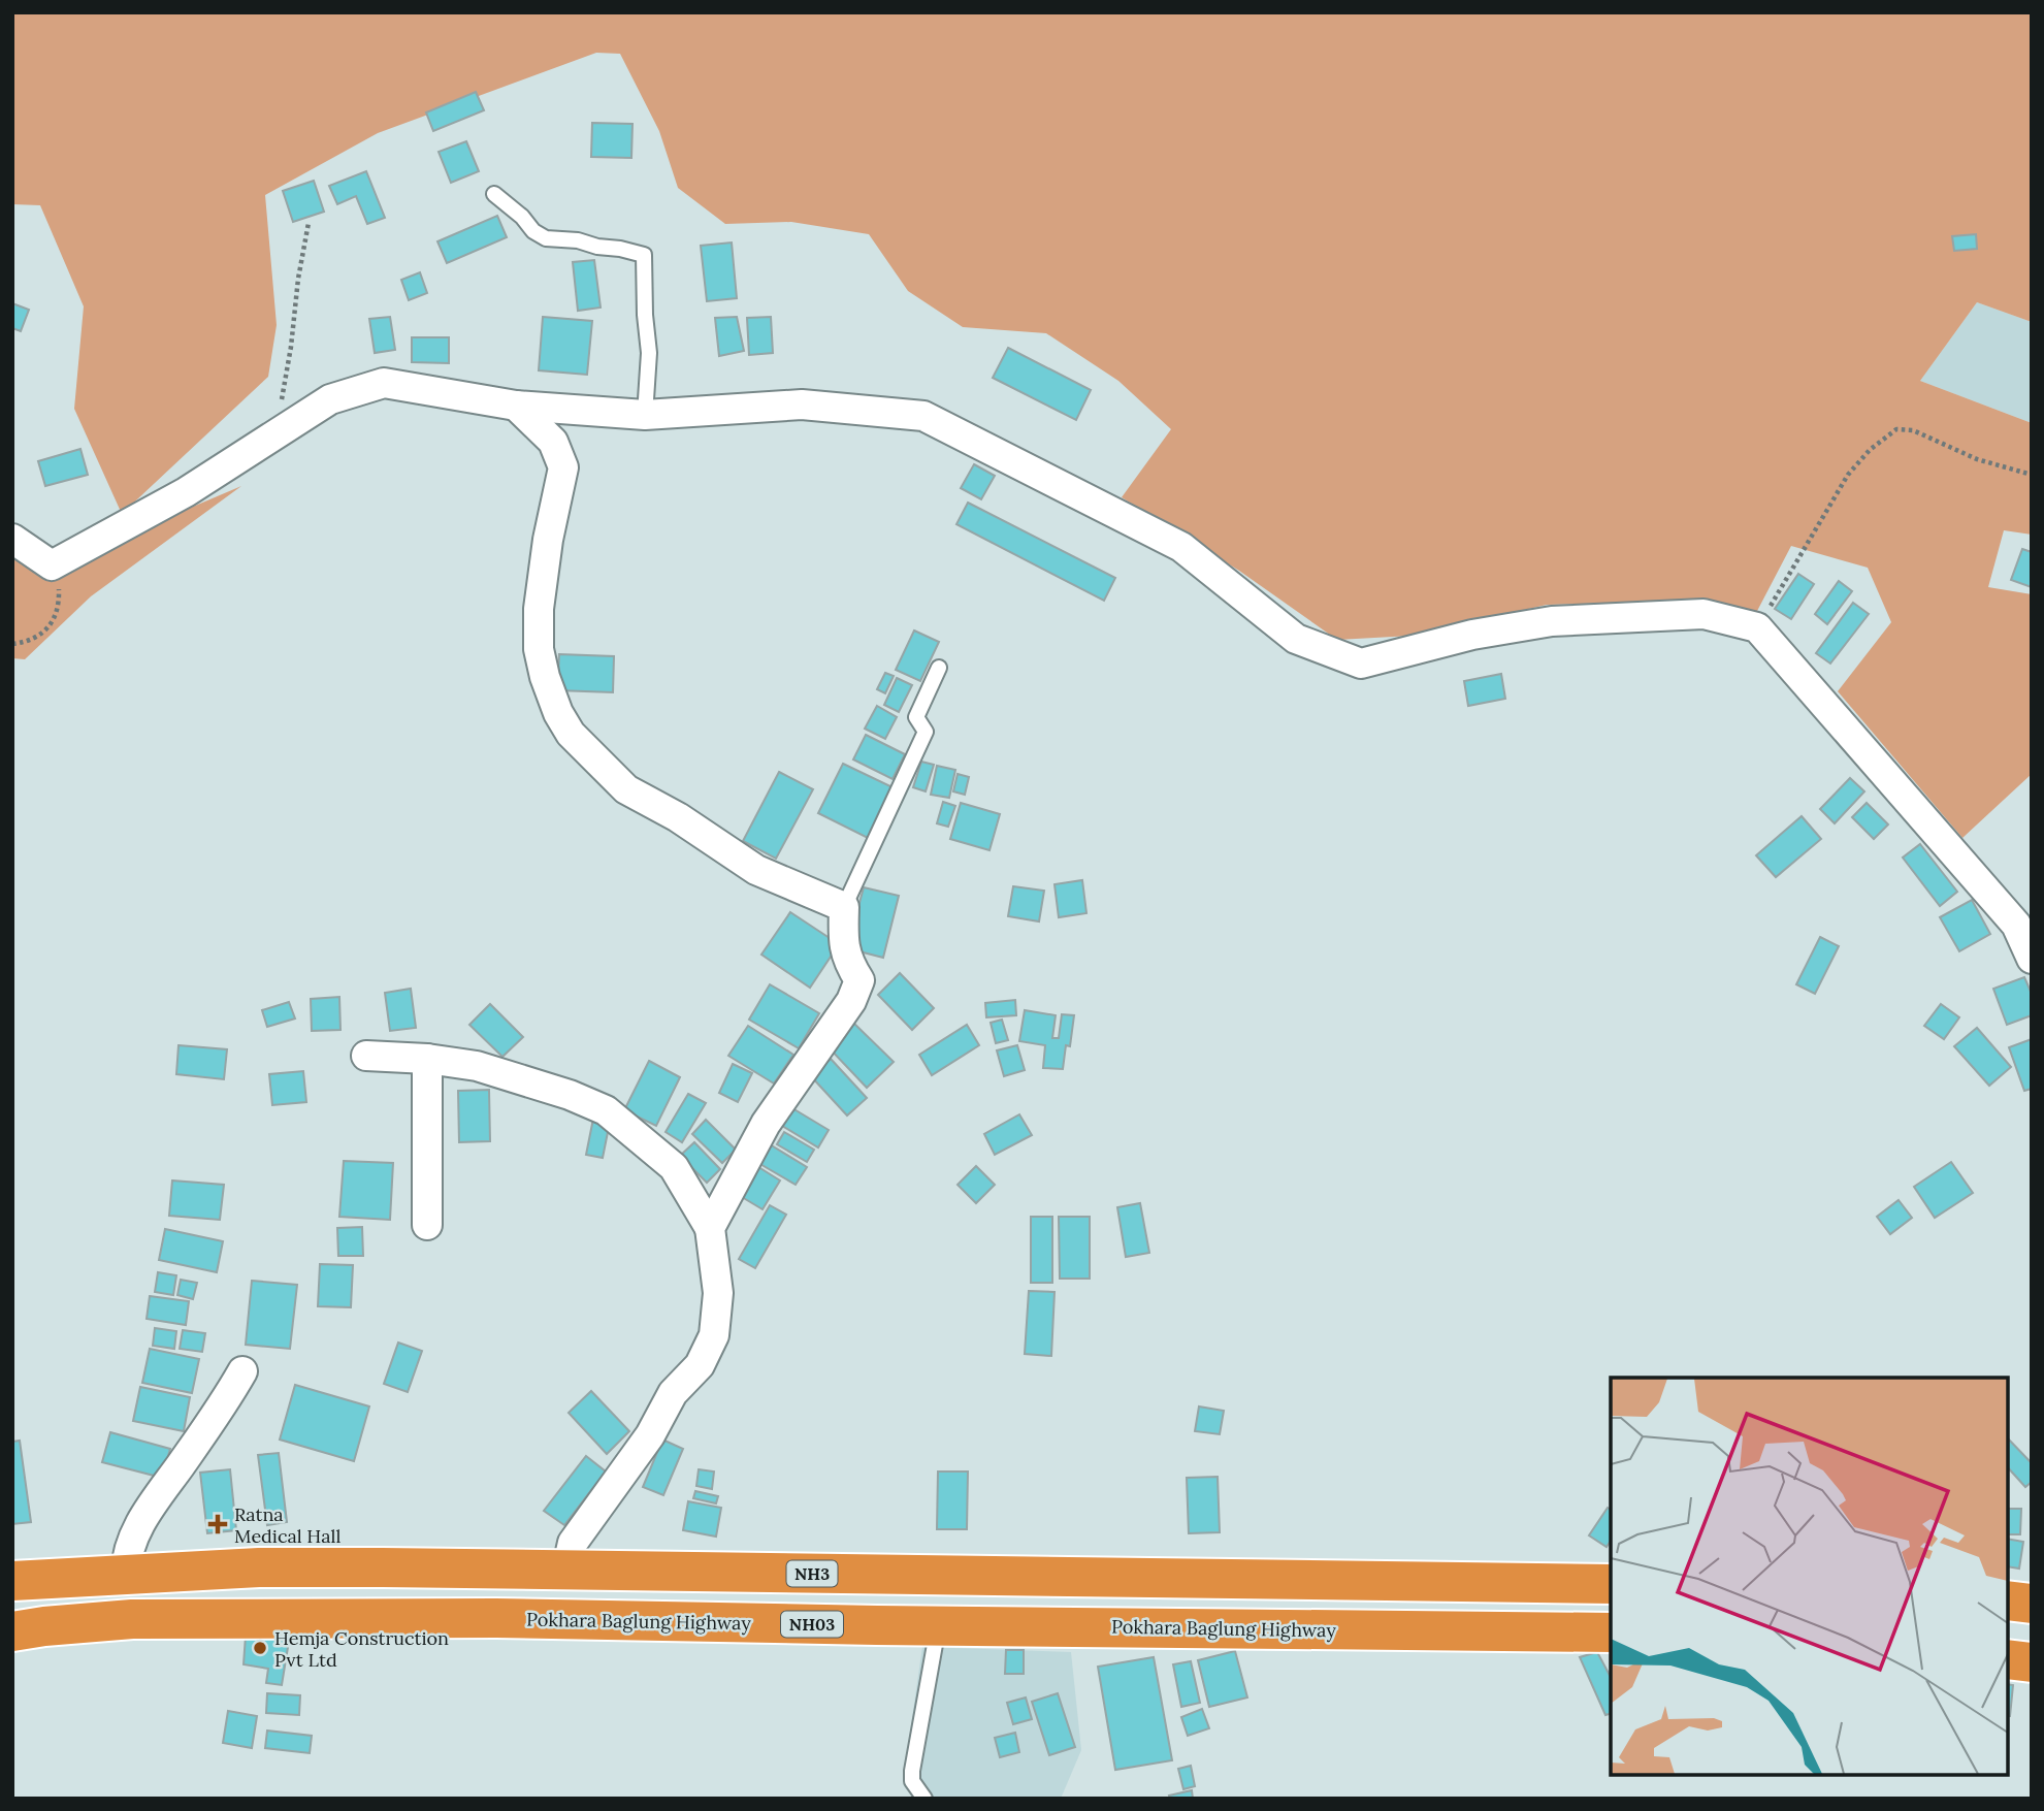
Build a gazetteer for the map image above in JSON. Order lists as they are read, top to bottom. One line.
{"streets":{"highway":["NH3","Pokhara Baglung Highway","NH03"]},"places":{"health":["Ratna Medical Hall"],"other":["Hemja Construction Pvt Ltd"]}}
